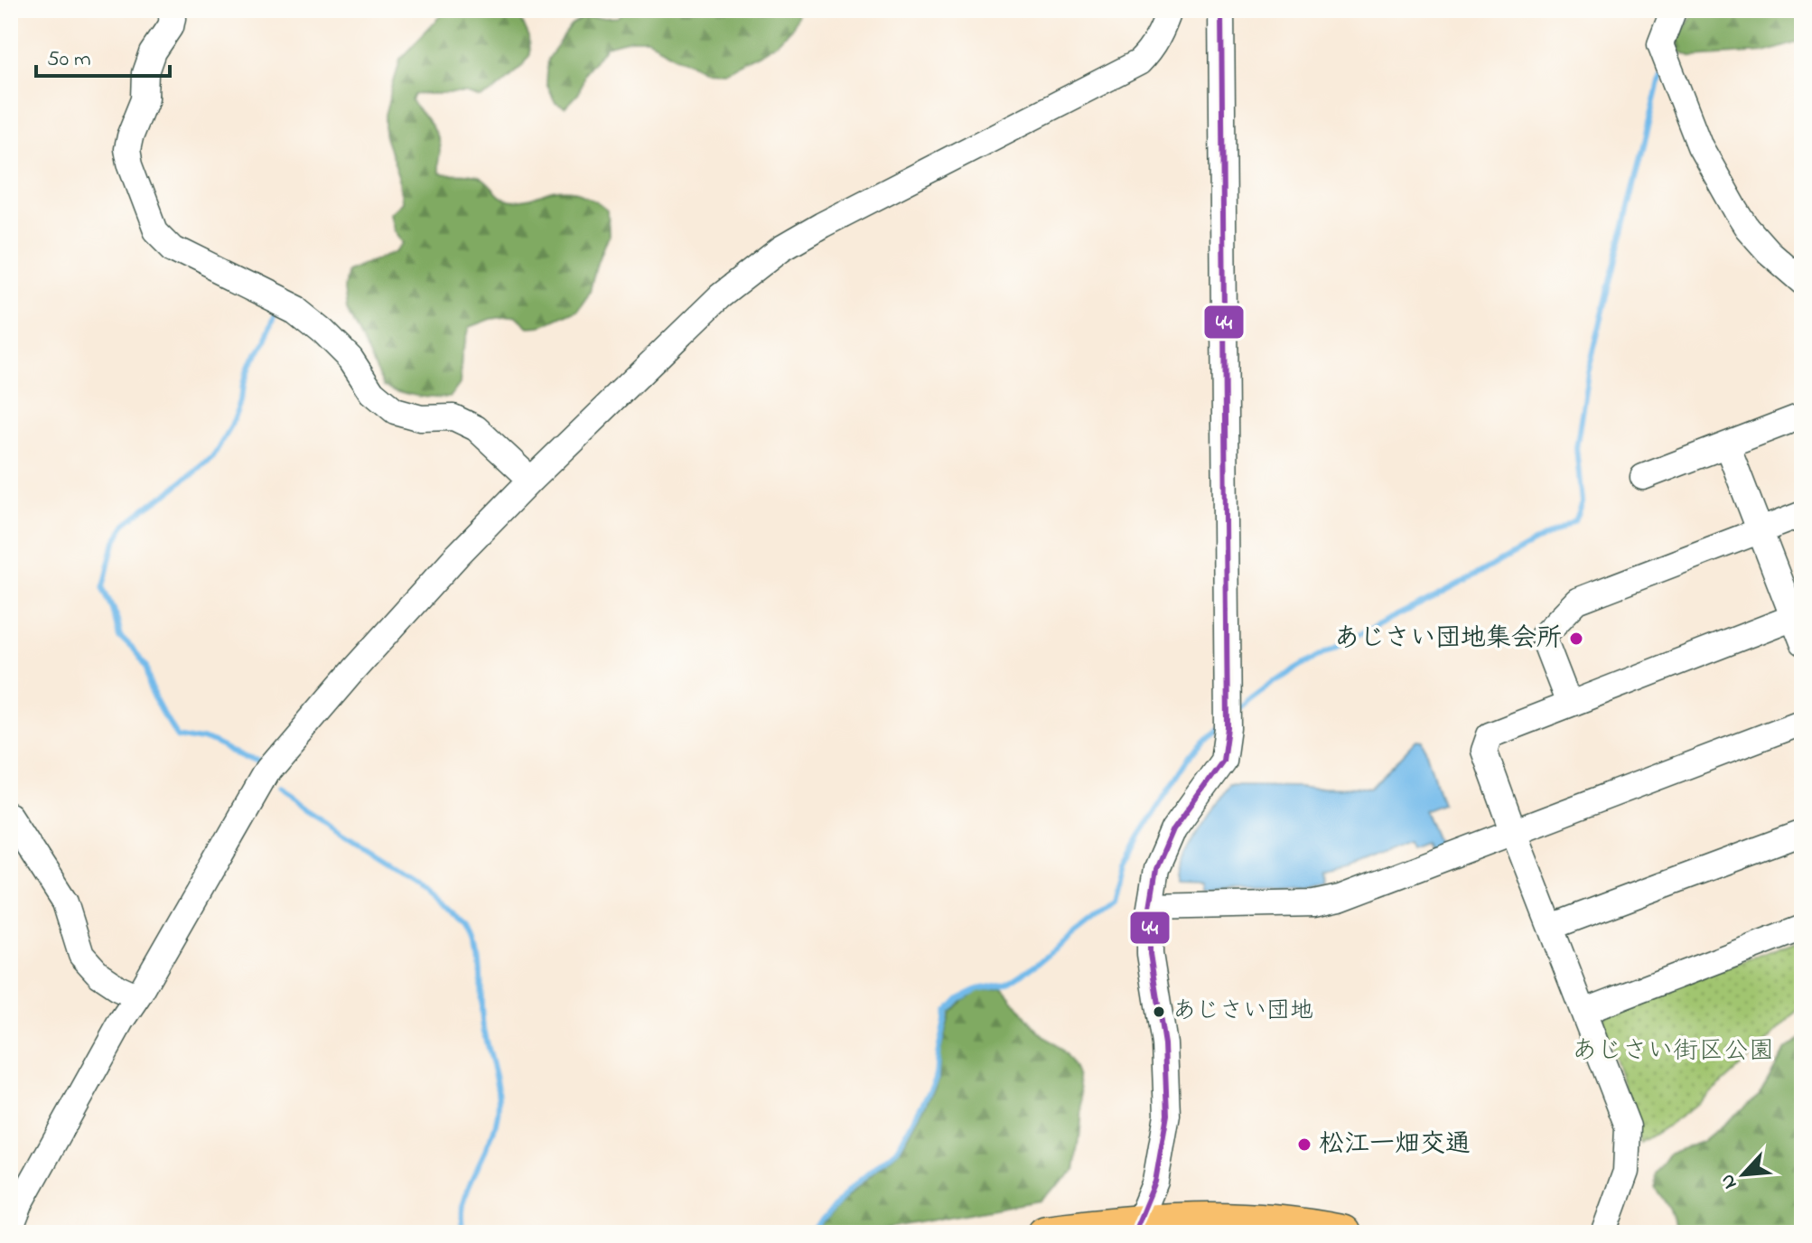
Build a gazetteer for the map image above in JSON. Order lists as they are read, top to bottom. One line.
{"parks":["あじさい街区公園"],"places":["あじさい団地集会所","あじさい団地","松江一畑交通"],"lines":["transit line 44"],"scale_bar":"50 m","north":"bottom left"}
